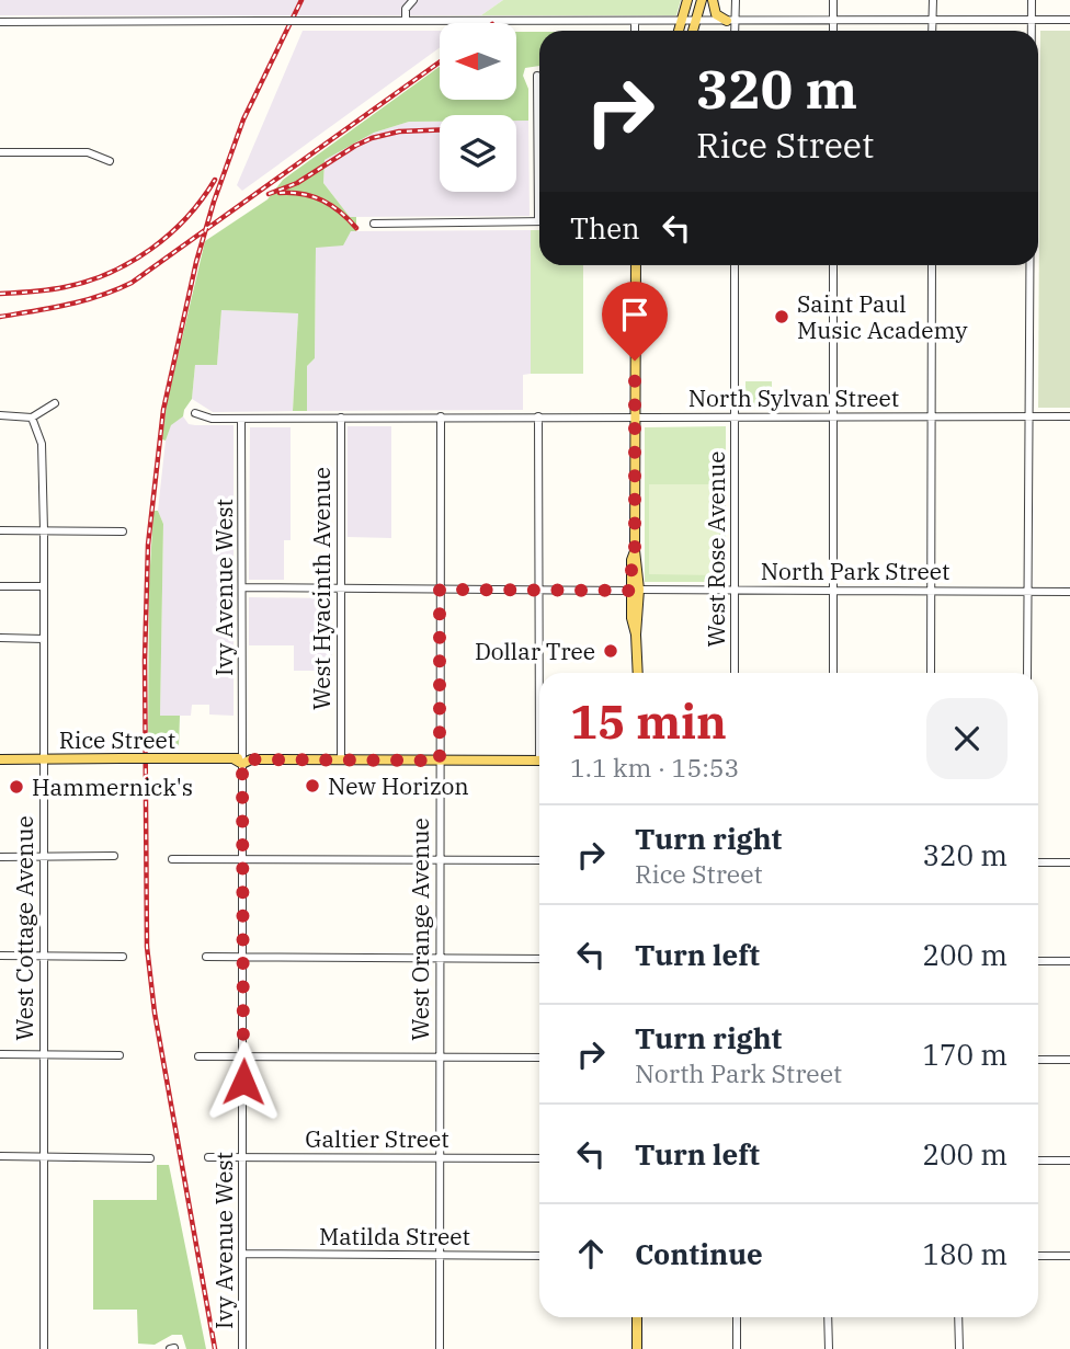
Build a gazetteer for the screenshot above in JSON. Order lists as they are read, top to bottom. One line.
{"streets":{"main road":["Rice Street"],"street":["North Sylvan Street","West Rose Avenue","North Park Street","Ivy Avenue West","West Hyacinth Avenue","West Cottage Avenue","West Orange Avenue","Galtier Street","Matilda Street"]},"crossings":[["North Sylvan Street","West Rose Avenue"],["North Sylvan Street","Ivy Avenue West"],["North Sylvan Street","West Hyacinth Avenue"],["North Sylvan Street","West Orange Avenue"],["West Rose Avenue","North Park Street"],["North Park Street","Ivy Avenue West"],["North Park Street","West Hyacinth Avenue"],["North Park Street","West Orange Avenue"],["Ivy Avenue West","Rice Street"],["Ivy Avenue West","Galtier Street"],["Ivy Avenue West","Matilda Street"],["West Hyacinth Avenue","Rice Street"],["Rice Street","West Cottage Avenue"],["Rice Street","West Orange Avenue"],["West Orange Avenue","Galtier Street"],["West Orange Avenue","Matilda Street"]],"places":["Saint Paul Music Academy","Dollar Tree","New Horizon","Hammernick's"],"north":"left","page":{"turn":["320 m","Rice Street"],"then":"Then","heading":["15 min","1.1 km · 15:53"],"list":[{"name":"Turn right","note":"Rice Street","value":"320 m"},{"name":"Turn left","value":"200 m"},{"name":"Turn right","note":"North Park Street","value":"170 m"},{"name":"Turn left","value":"200 m"},{"name":"Continue","value":"180 m"}]}}
